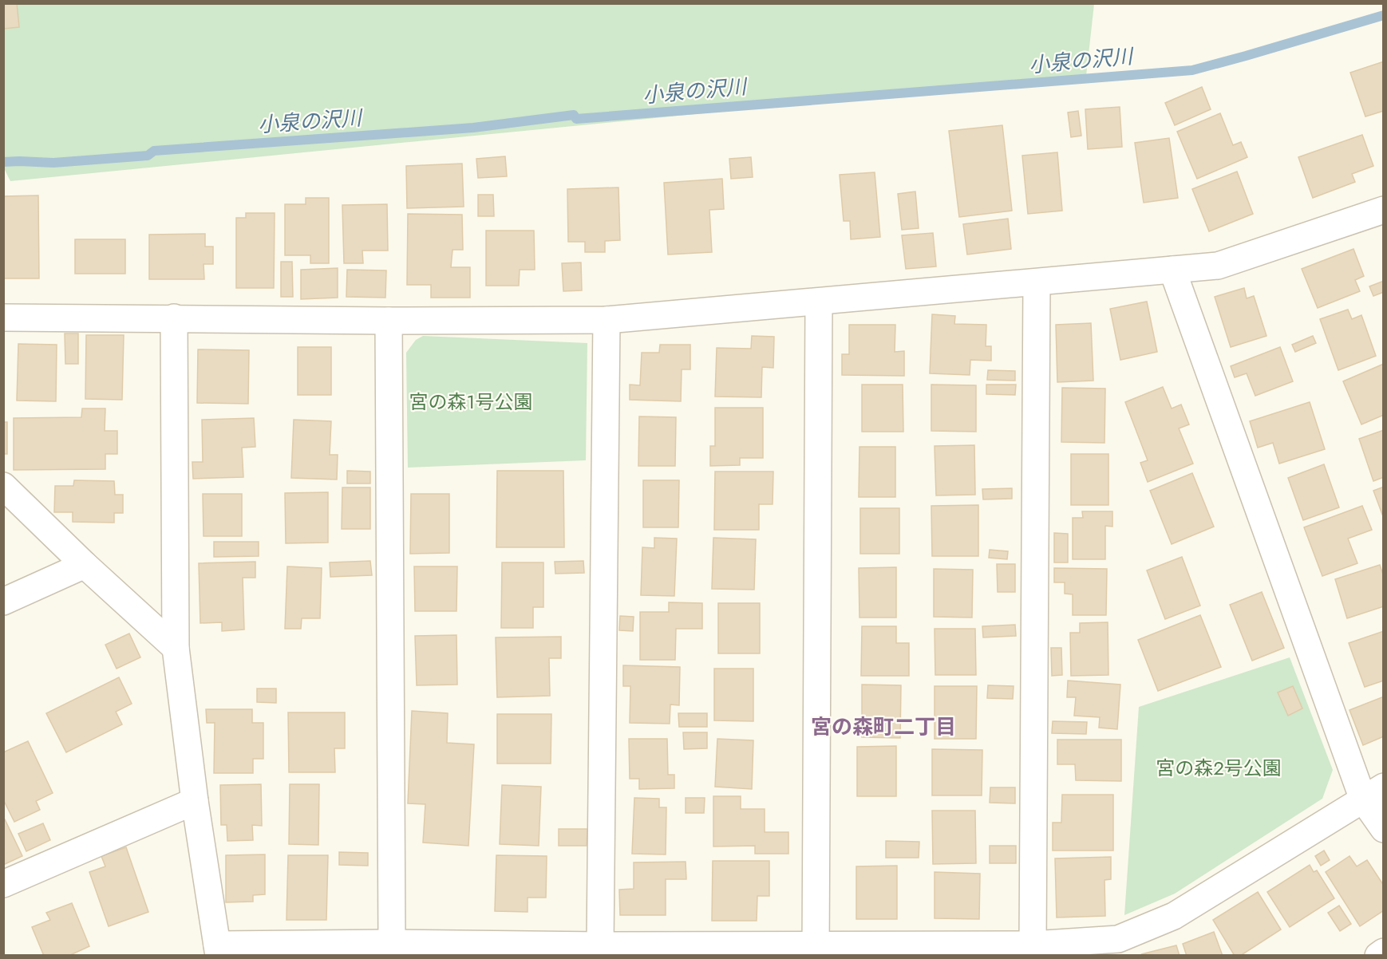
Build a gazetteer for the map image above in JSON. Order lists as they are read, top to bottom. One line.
{"districts":["宮の森町二丁目"],"water":["小泉の沢川"],"parks":["宮の森1号公園","宮の森2号公園"]}
